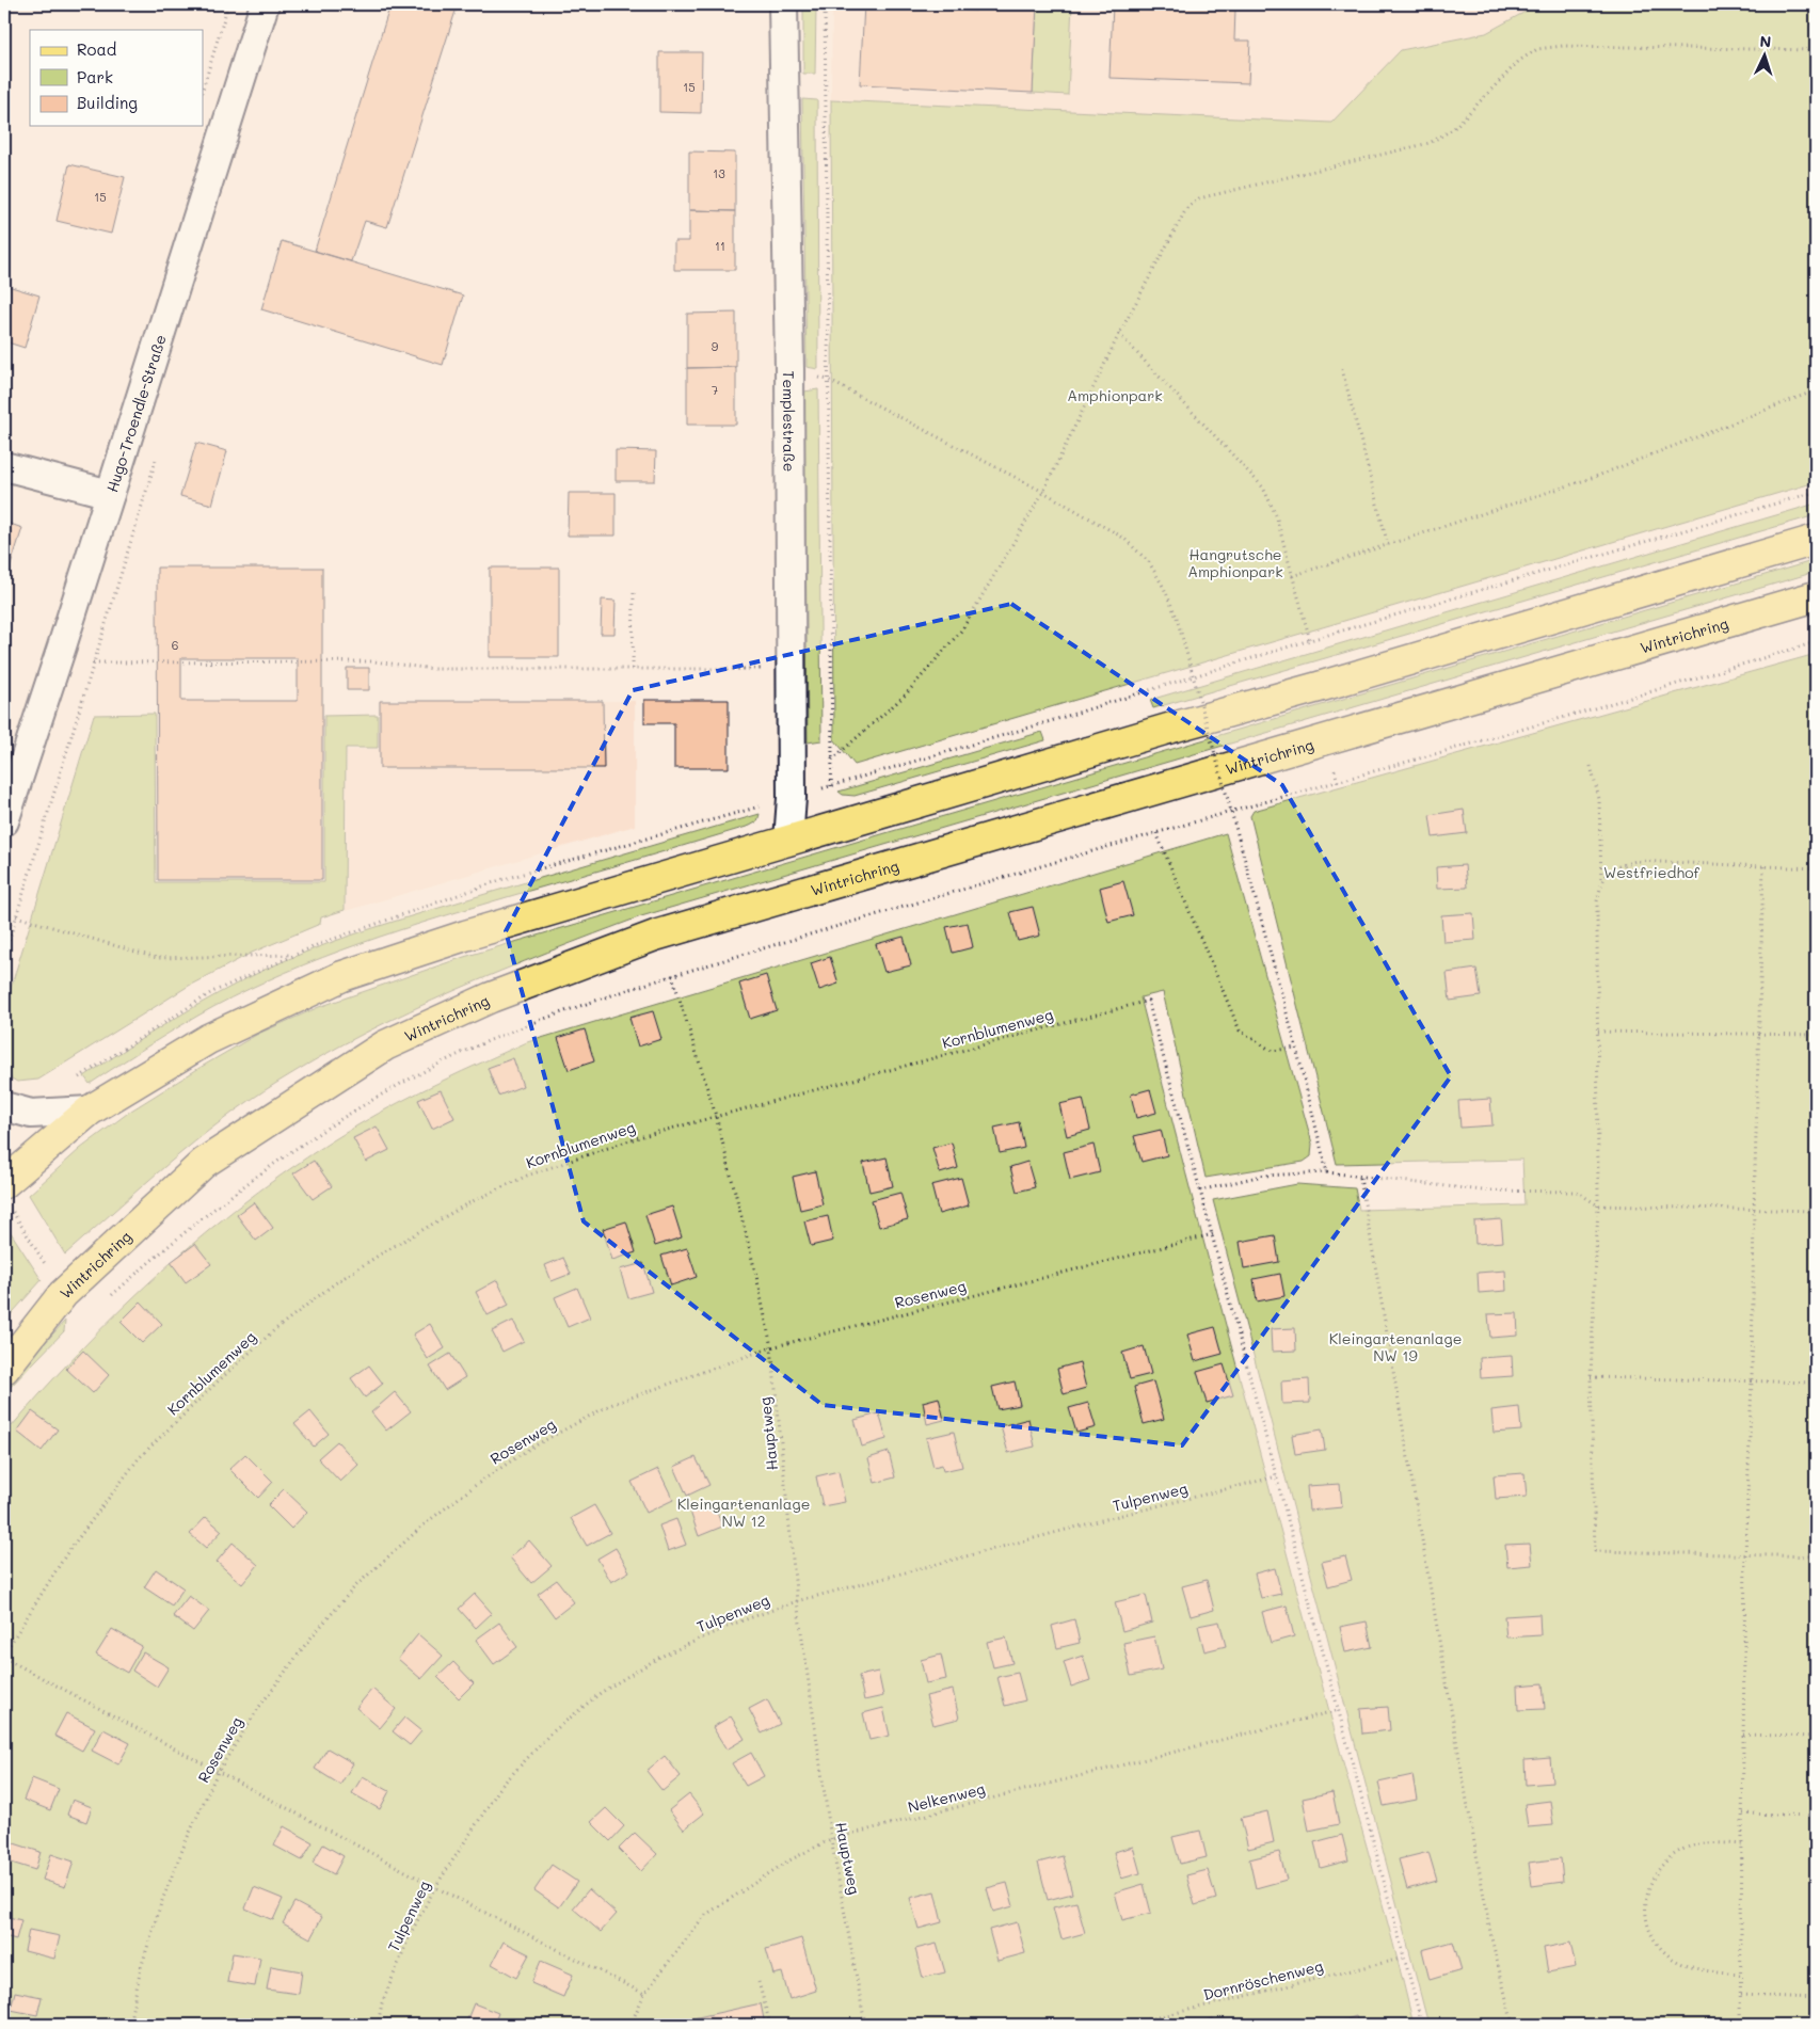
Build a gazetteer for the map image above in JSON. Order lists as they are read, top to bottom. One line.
{"streets":{"main road":["Wintrichring"],"street":["Hugo-Troendle-Straße","Templestraße"],"path":["Kornblumenweg","Rosenweg","Hauptweg","Tulpenweg","Nelkenweg","Dornröschenweg"]},"crossings":[["Kornblumenweg","Hauptweg"],["Rosenweg","Hauptweg"],["Hauptweg","Tulpenweg"],["Hauptweg","Nelkenweg"]],"parks":["Amphionpark","Hangrutsche Amphionpark","Westfriedhof","Kleingartenanlage NW 19","Kleingartenanlage NW 12"],"house_numbers":["15","13","15","11","9","7","6"],"legend":["Road","Park","Building"],"north":"top"}
